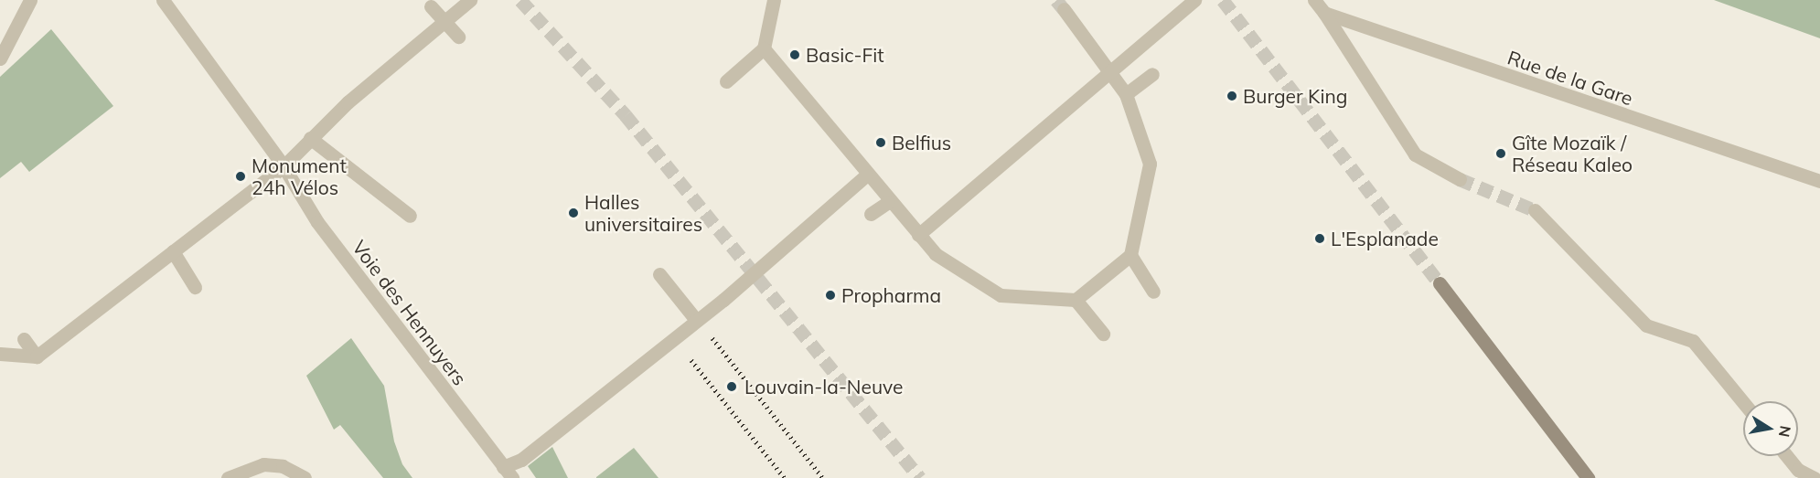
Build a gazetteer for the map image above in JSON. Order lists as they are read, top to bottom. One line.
{"streets":{"street":["Rue de la Gare","Voie des Hennuyers"]},"places":["Basic-Fit","Burger King","Belfius","Gîte Mozaïk / Réseau Kaleo","Monument 24h Vélos","Halles universitaires","L'Esplanade","Propharma","Louvain-la-Neuve"],"north":"right"}
